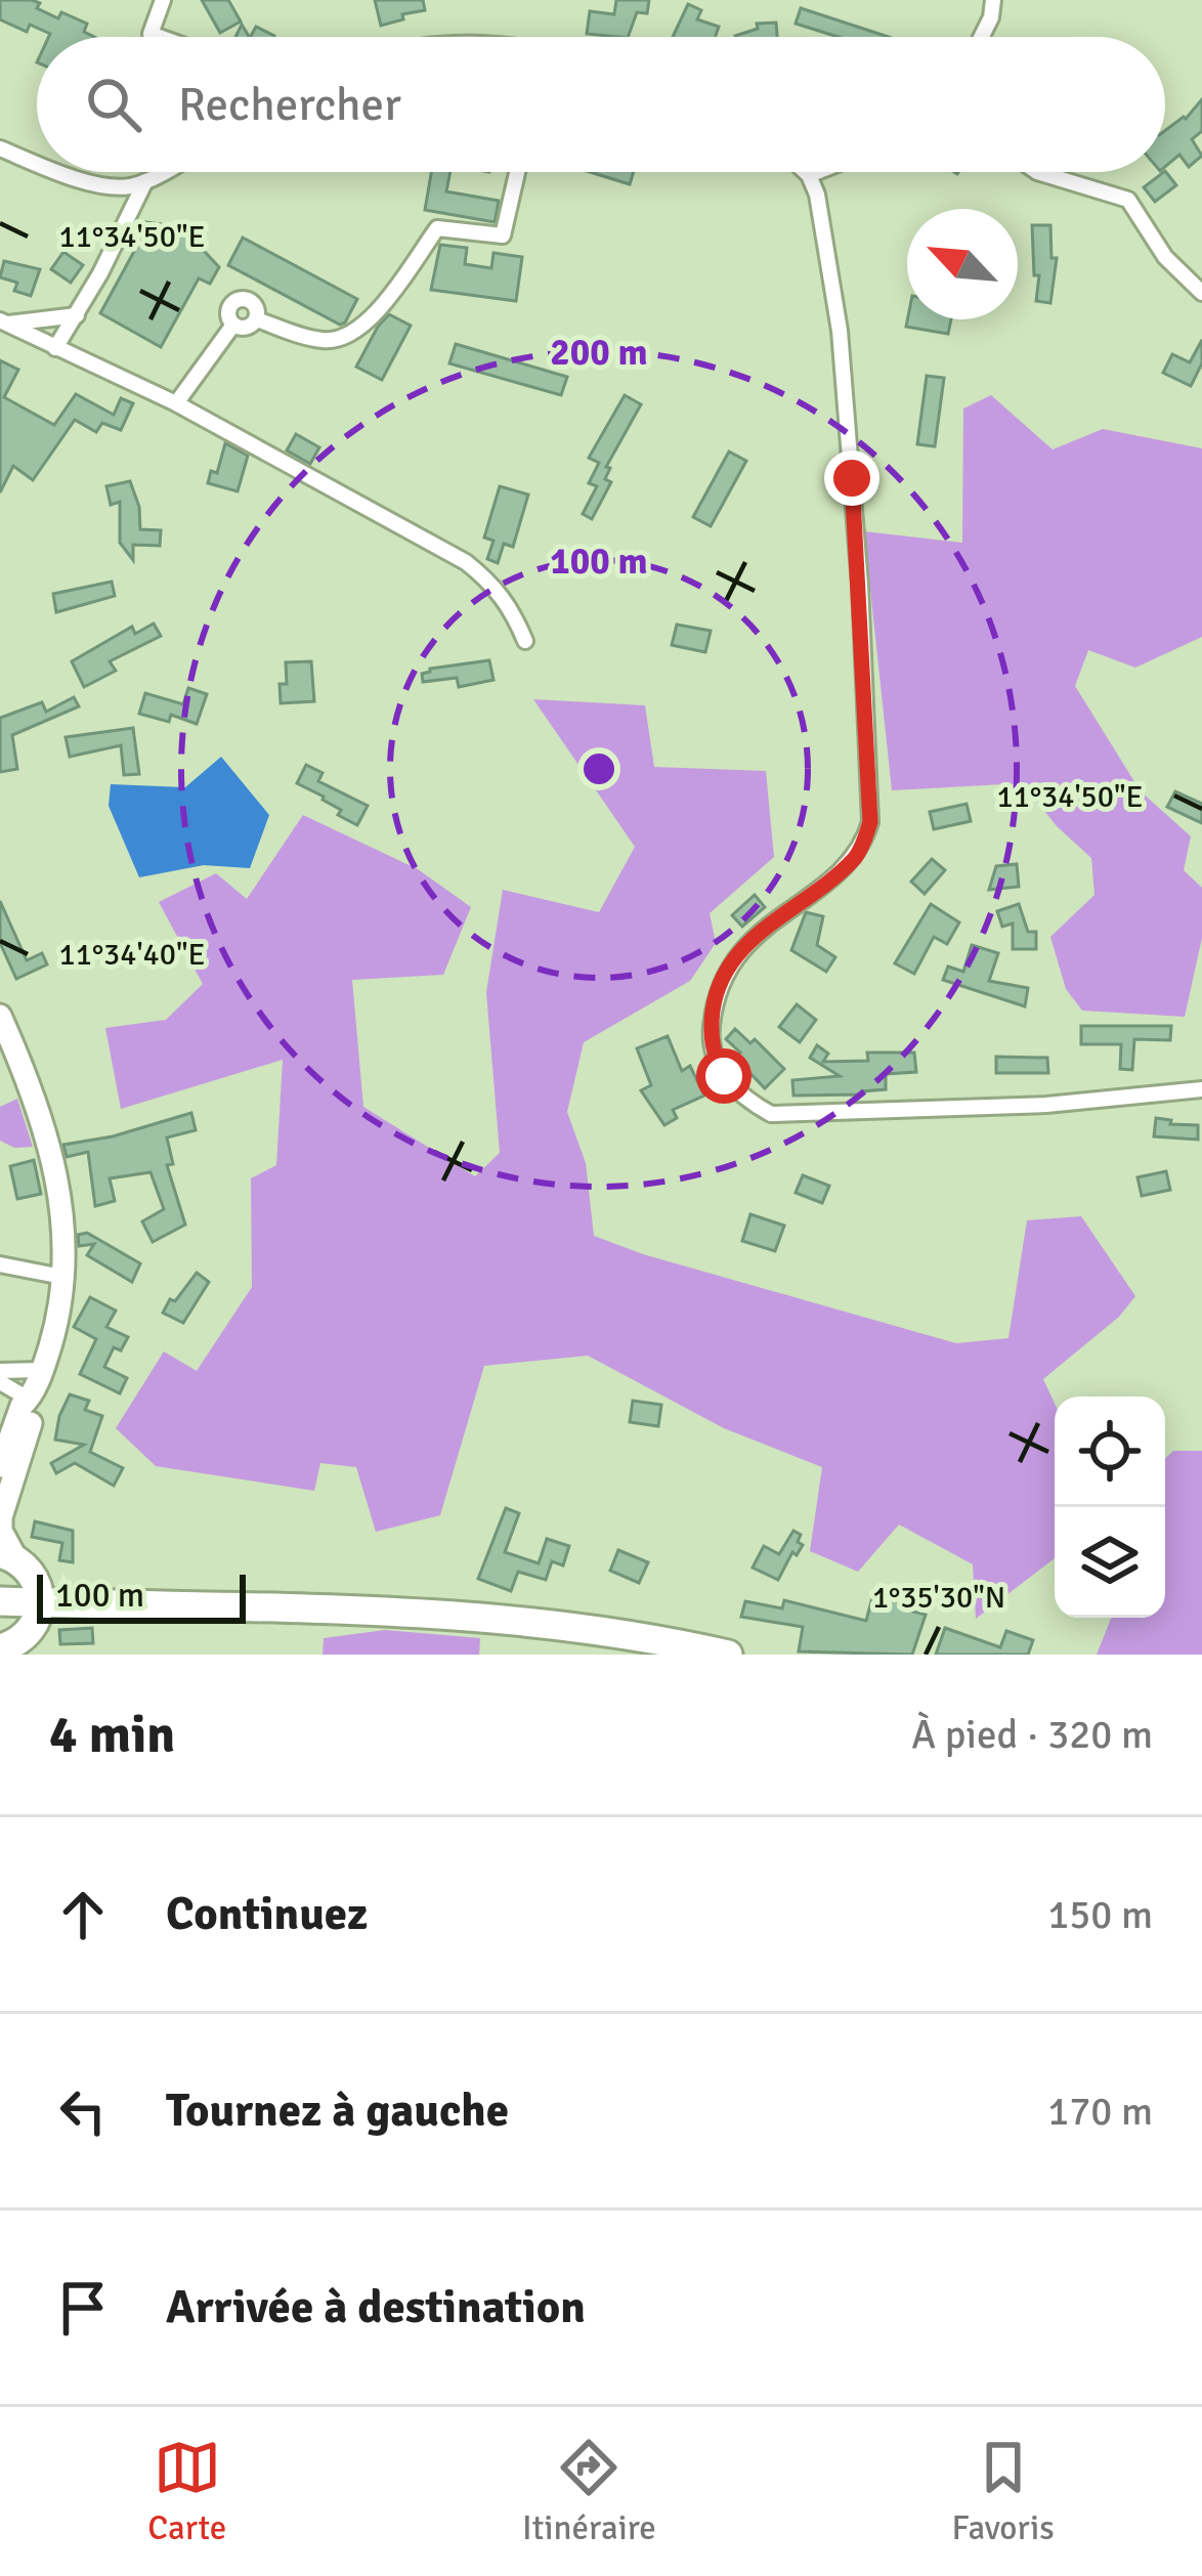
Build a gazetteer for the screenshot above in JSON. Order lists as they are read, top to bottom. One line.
{"scale_bar":"100 m","north":"top left","page":{"search":"Rechercher","scale":"100 m","heading":["4 min","À pied · 320 m"],"list":[["Continuez","150 m"],["Tournez à gauche","170 m"],"Arrivée à destination"],"nav":["Carte","Itinéraire","Favoris"]},"coordinates":["11°34'50\"E","11°34'40\"E","1°35'30\"N"],"rings":["200 m","100 m"]}
